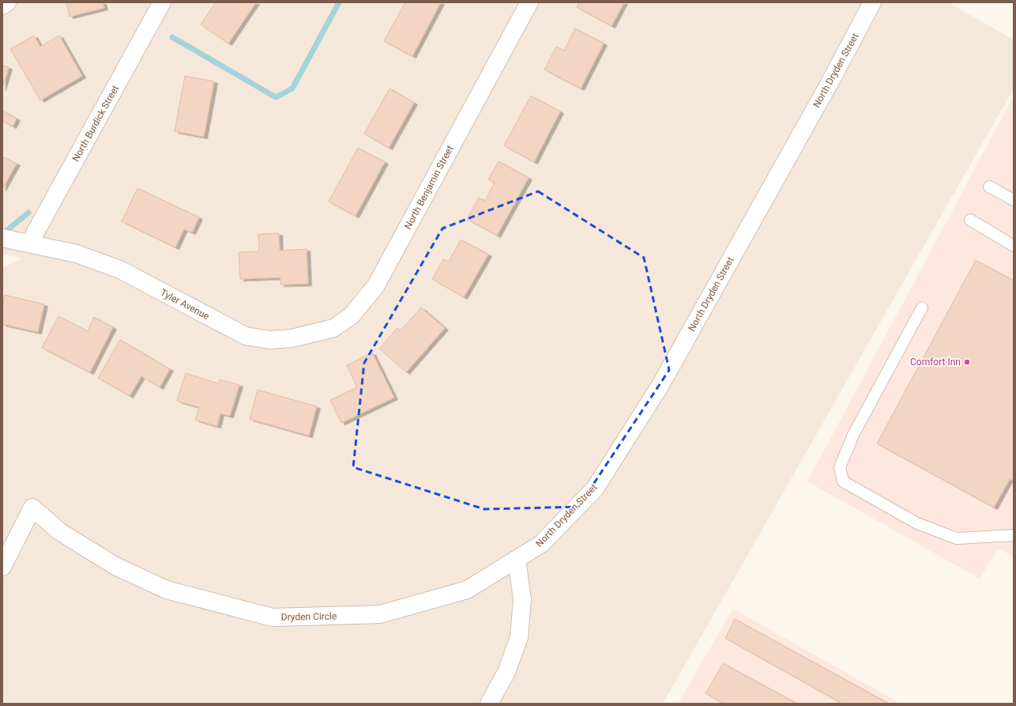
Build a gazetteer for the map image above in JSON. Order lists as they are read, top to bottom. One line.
{"streets":{"street":["North Dryden Street","North Burdick Street","North Benjamin Street","Tyler Avenue","Dryden Circle"]},"crossings":[["North Dryden Street","Dryden Circle"],["North Burdick Street","Tyler Avenue"],["North Benjamin Street","Tyler Avenue"]],"places":["Comfort Inn"]}
